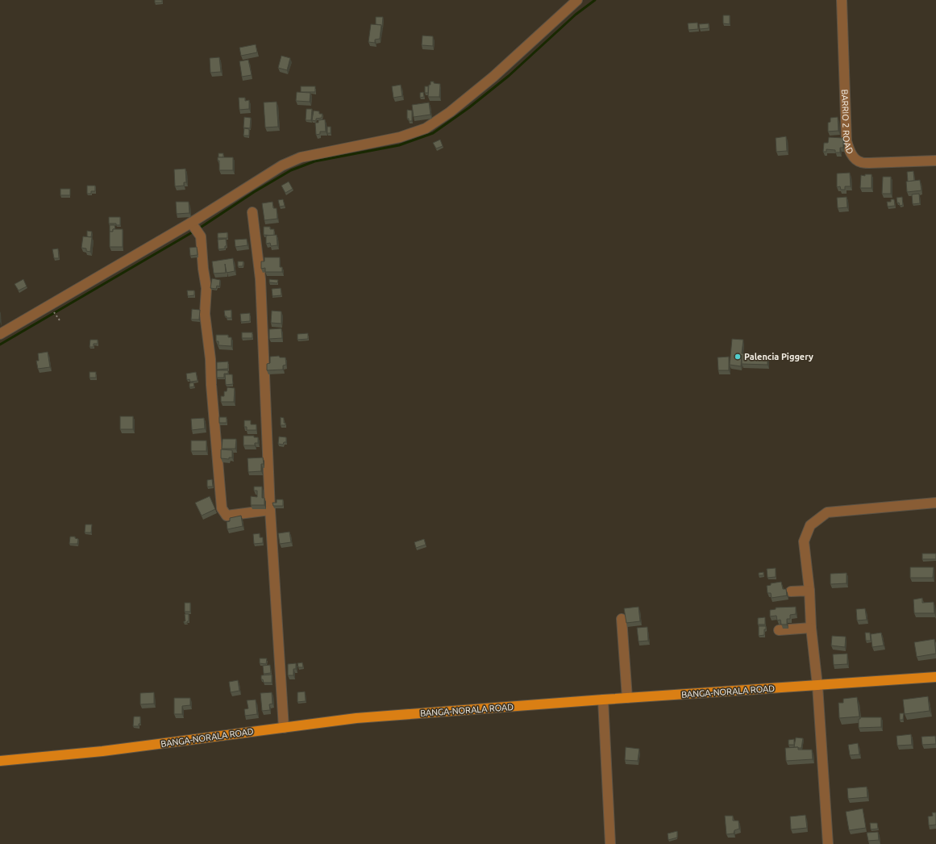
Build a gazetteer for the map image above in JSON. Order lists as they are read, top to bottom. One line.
{"streets":{"main road":["BANGA-NORALA ROAD"],"street":["BARRIO 2 ROAD"]},"places":["Palencia Piggery"]}
